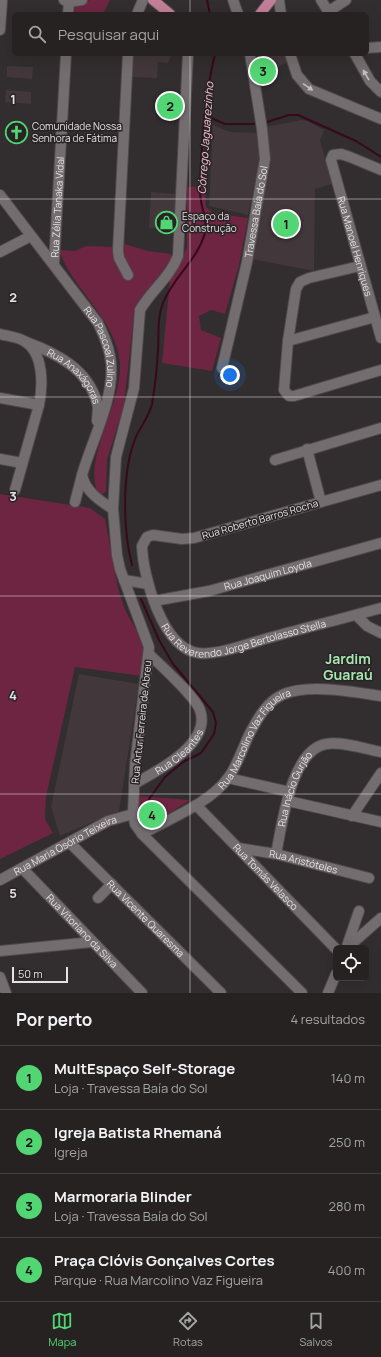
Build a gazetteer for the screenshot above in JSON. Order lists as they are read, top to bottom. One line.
{"streets":{"street":["Rua Zélia Tanaka Vidal","Travessa Baía do Sol","Rua Manoel Henriques","Rua Pascoal Zulino","Rua Anaxágoras","Rua Roberto Barros Rocha","Rua Joaquim Loyola","Rua Reverendo Jorge Bertolasso Stella","Rua Artur Ferreira de Abreu","Rua Marcolino Vaz Figueira","Rua Cleantes","Rua Inácio Gurjão","Rua Maria Osório Teixeira","Rua Aristóteles","Rua Tomás Velasco","Rua Vicente Quaresma","Rua Vitoriano da Silva"]},"crossings":[["Rua Zélia Tanaka Vidal","Rua Pascoal Zulino"],["Rua Pascoal Zulino","Rua Anaxágoras"],["Rua Roberto Barros Rocha","Rua Reverendo Jorge Bertolasso Stella"],["Rua Joaquim Loyola","Rua Reverendo Jorge Bertolasso Stella"],["Rua Artur Ferreira de Abreu","Rua Marcolino Vaz Figueira"],["Rua Artur Ferreira de Abreu","Rua Cleantes"],["Rua Artur Ferreira de Abreu","Rua Maria Osório Teixeira"],["Rua Marcolino Vaz Figueira","Rua Tomás Velasco"],["Rua Inácio Gurjão","Rua Aristóteles"],["Rua Maria Osório Teixeira","Rua Vicente Quaresma"],["Rua Maria Osório Teixeira","Rua Vitoriano da Silva"],["Rua Aristóteles","Rua Tomás Velasco"]],"districts":["Jardim Guaraú"],"water":["Córrego Jaguarezinho"],"places":{"church":["Comunidade Nossa Senhora de Fátima"],"shop":["Espaço da Construção"]},"scale_bar":"50 m","page":{"search":"Pesquisar aqui","pins":["3","2","1","4"],"scale":"50 m","heading":["Por perto","4 resultados"],"list":[{"mark":"1","name":"MultEspaço Self-Storage","note":"Loja · Travessa Baía do Sol","value":"140 m"},{"mark":"2","name":"Igreja Batista Rhemaná","note":"Igreja","value":"250 m"},{"mark":"3","name":"Marmoraria Blinder","note":"Loja · Travessa Baía do Sol","value":"280 m"},{"mark":"4","name":"Praça Clóvis Gonçalves Cortes","note":"Parque · Rua Marcolino Vaz Figueira","value":"400 m"}],"nav":["Mapa","Rotas","Salvos"]},"grid":{"rows":["1","2","3","4","5"]}}
